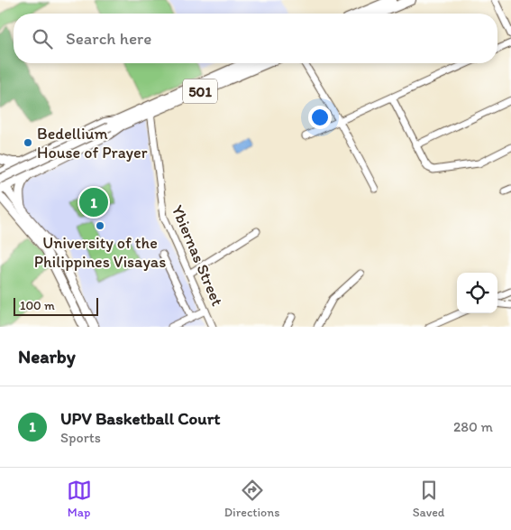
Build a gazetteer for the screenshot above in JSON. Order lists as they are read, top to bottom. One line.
{"streets":{"highway":["501"],"street":["Ybiernas Street"]},"crossings":[["501","Ybiernas Street"]],"places":["Bedellium House of Prayer","University of the Philippines Visayas"],"scale_bar":"100 m","page":{"search":"Search here","pins":"1","scale":"100 m","heading":"Nearby","list":[{"mark":"1","name":"UPV Basketball Court","note":"Sports","value":"280 m"}],"nav":["Map","Directions","Saved"]}}
